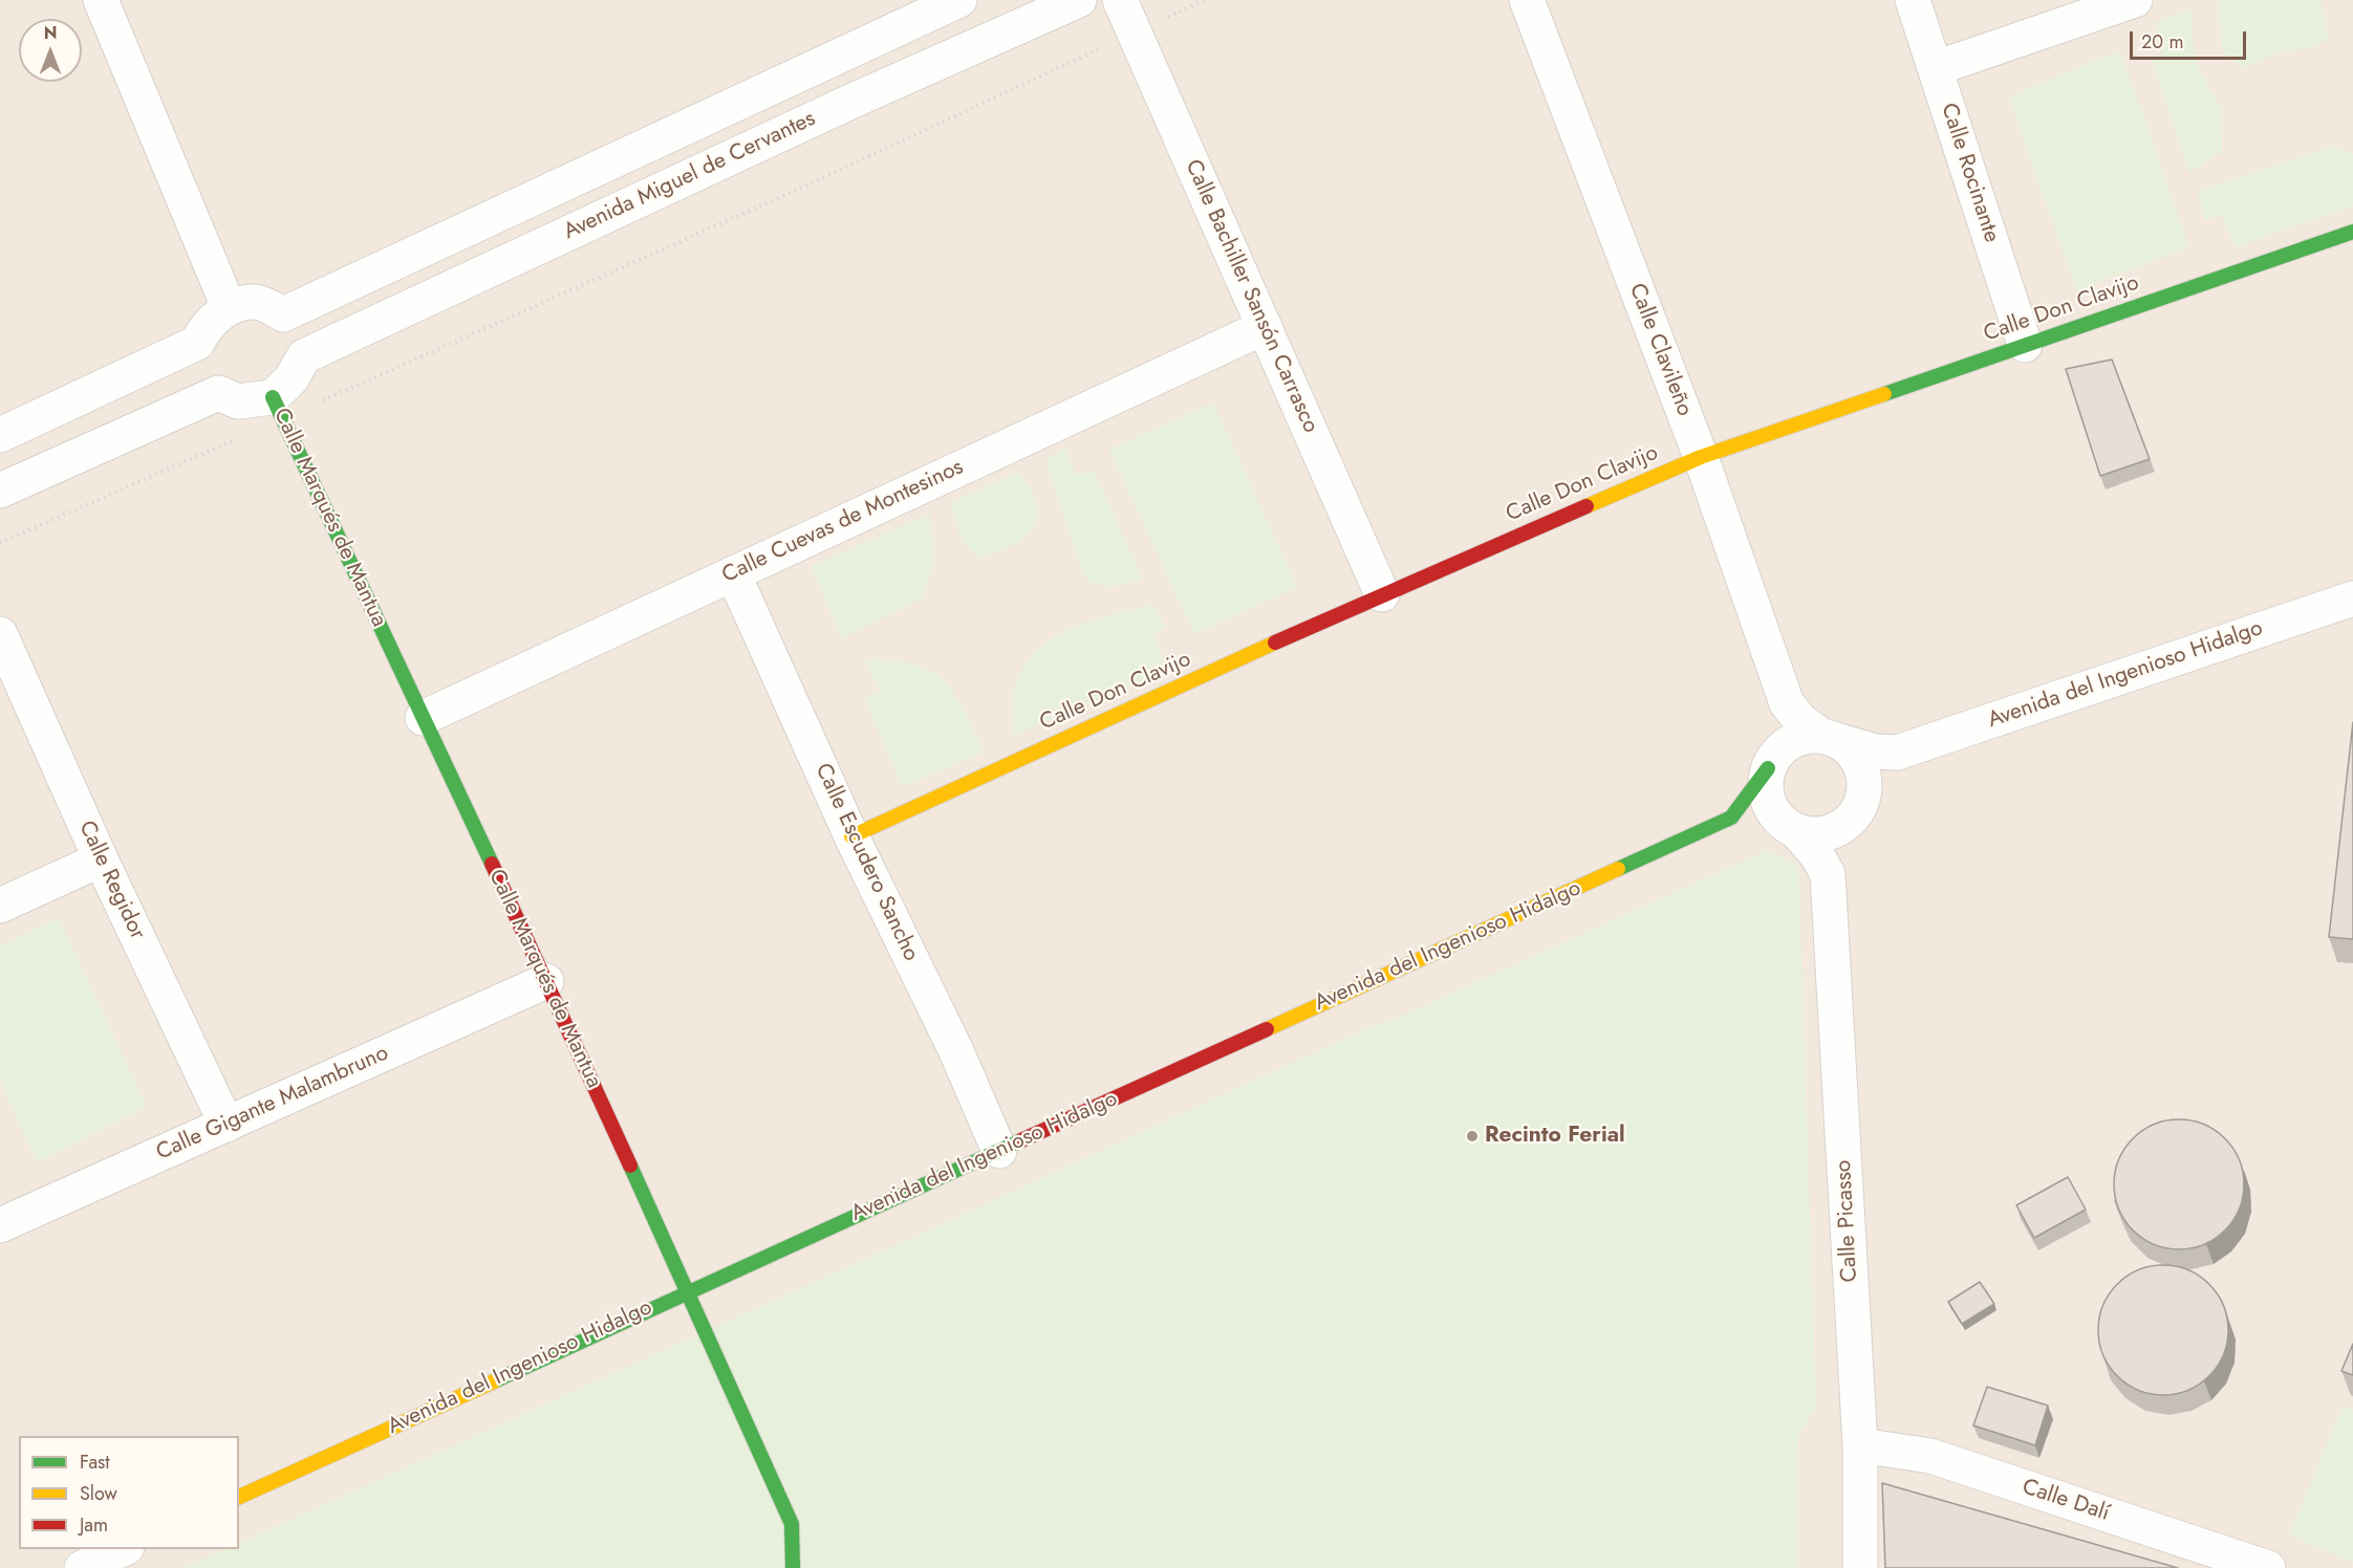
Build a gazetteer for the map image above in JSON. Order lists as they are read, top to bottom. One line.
{"streets":{"street":["Calle Rocinante","Avenida Miguel de Cervantes","Calle Bachiller Sansón Carrasco","Calle Don Clavijo","Calle Clavileño","Calle Marqués de Mantua","Calle Cuevas de Montesinos","Avenida del Ingenioso Hidalgo","Calle Escudero Sancho","Calle Regidor","Calle Gigante Malambruno","Calle Picasso","Calle Dalí"]},"crossings":[["Calle Rocinante","Calle Don Clavijo"],["Avenida Miguel de Cervantes","Calle Marqués de Mantua"],["Calle Bachiller Sansón Carrasco","Calle Don Clavijo"],["Calle Bachiller Sansón Carrasco","Calle Cuevas de Montesinos"],["Calle Don Clavijo","Calle Clavileño"],["Calle Don Clavijo","Calle Escudero Sancho"],["Calle Clavileño","Avenida del Ingenioso Hidalgo"],["Calle Clavileño","Calle Picasso"],["Calle Marqués de Mantua","Calle Cuevas de Montesinos"],["Calle Marqués de Mantua","Avenida del Ingenioso Hidalgo"],["Calle Marqués de Mantua","Calle Gigante Malambruno"],["Calle Cuevas de Montesinos","Calle Escudero Sancho"],["Avenida del Ingenioso Hidalgo","Calle Escudero Sancho"],["Avenida del Ingenioso Hidalgo","Calle Picasso"],["Calle Regidor","Calle Gigante Malambruno"],["Calle Picasso","Calle Dalí"]],"places":["Recinto Ferial"],"legend":["Fast","Slow","Jam"],"scale_bar":"20 m","north":"top"}
